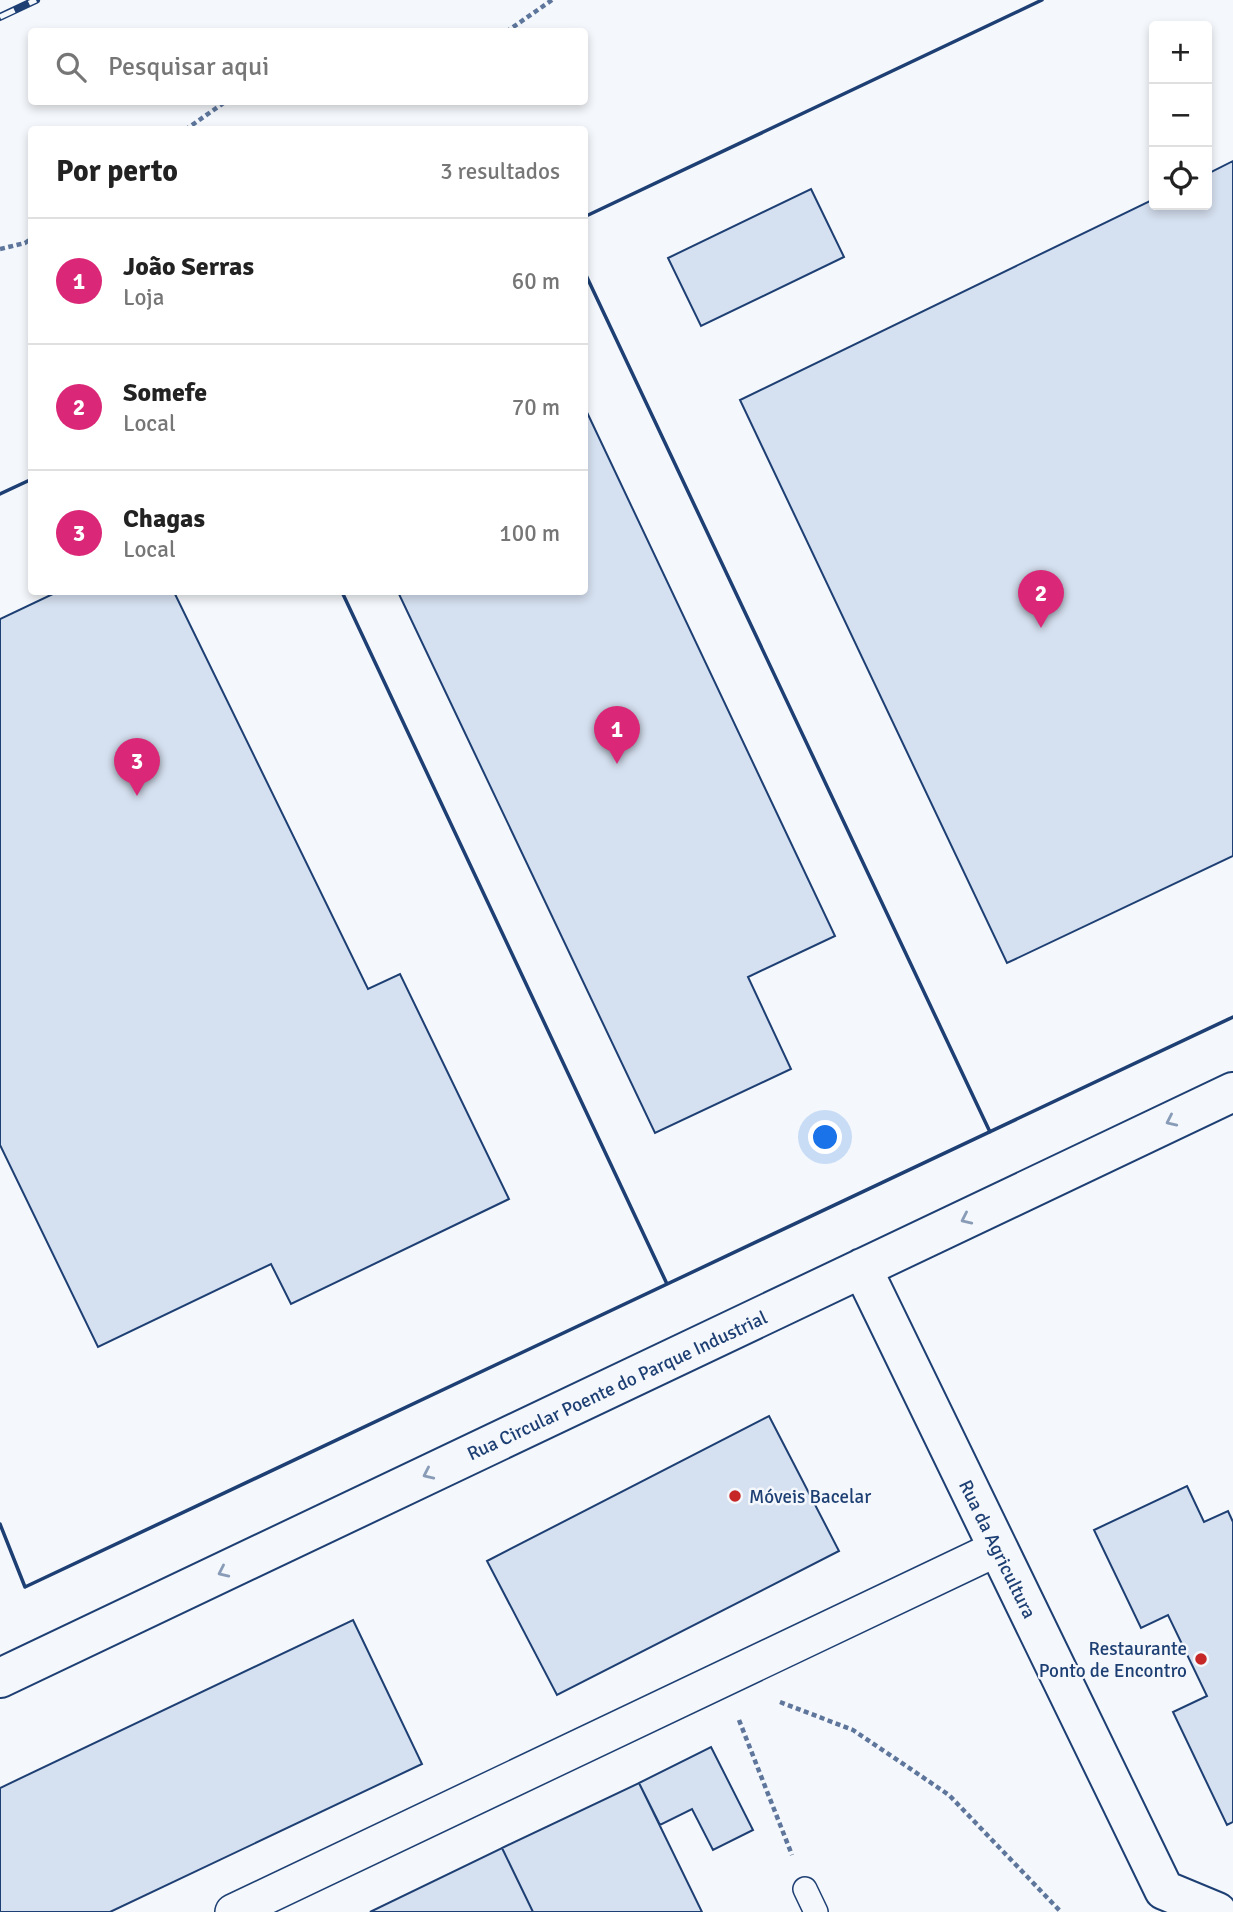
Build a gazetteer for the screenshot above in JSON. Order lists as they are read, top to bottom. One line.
{"streets":{"street":["Rua Circular Poente do Parque Industrial","Rua da Agricultura"]},"crossings":[["Rua Circular Poente do Parque Industrial","Rua da Agricultura"]],"places":["Móveis Bacelar","Restaurante Ponto de Encontro"],"page":{"map_buttons":["+","−"],"search":"Pesquisar aqui","heading":["Por perto","3 resultados"],"list":[{"mark":"1","name":"João Serras","note":"Loja","value":"60 m"},{"mark":"2","name":"Somefe","note":"Local","value":"70 m"},{"mark":"3","name":"Chagas","note":"Local","value":"100 m"}],"pins":["2","1","3"]}}
